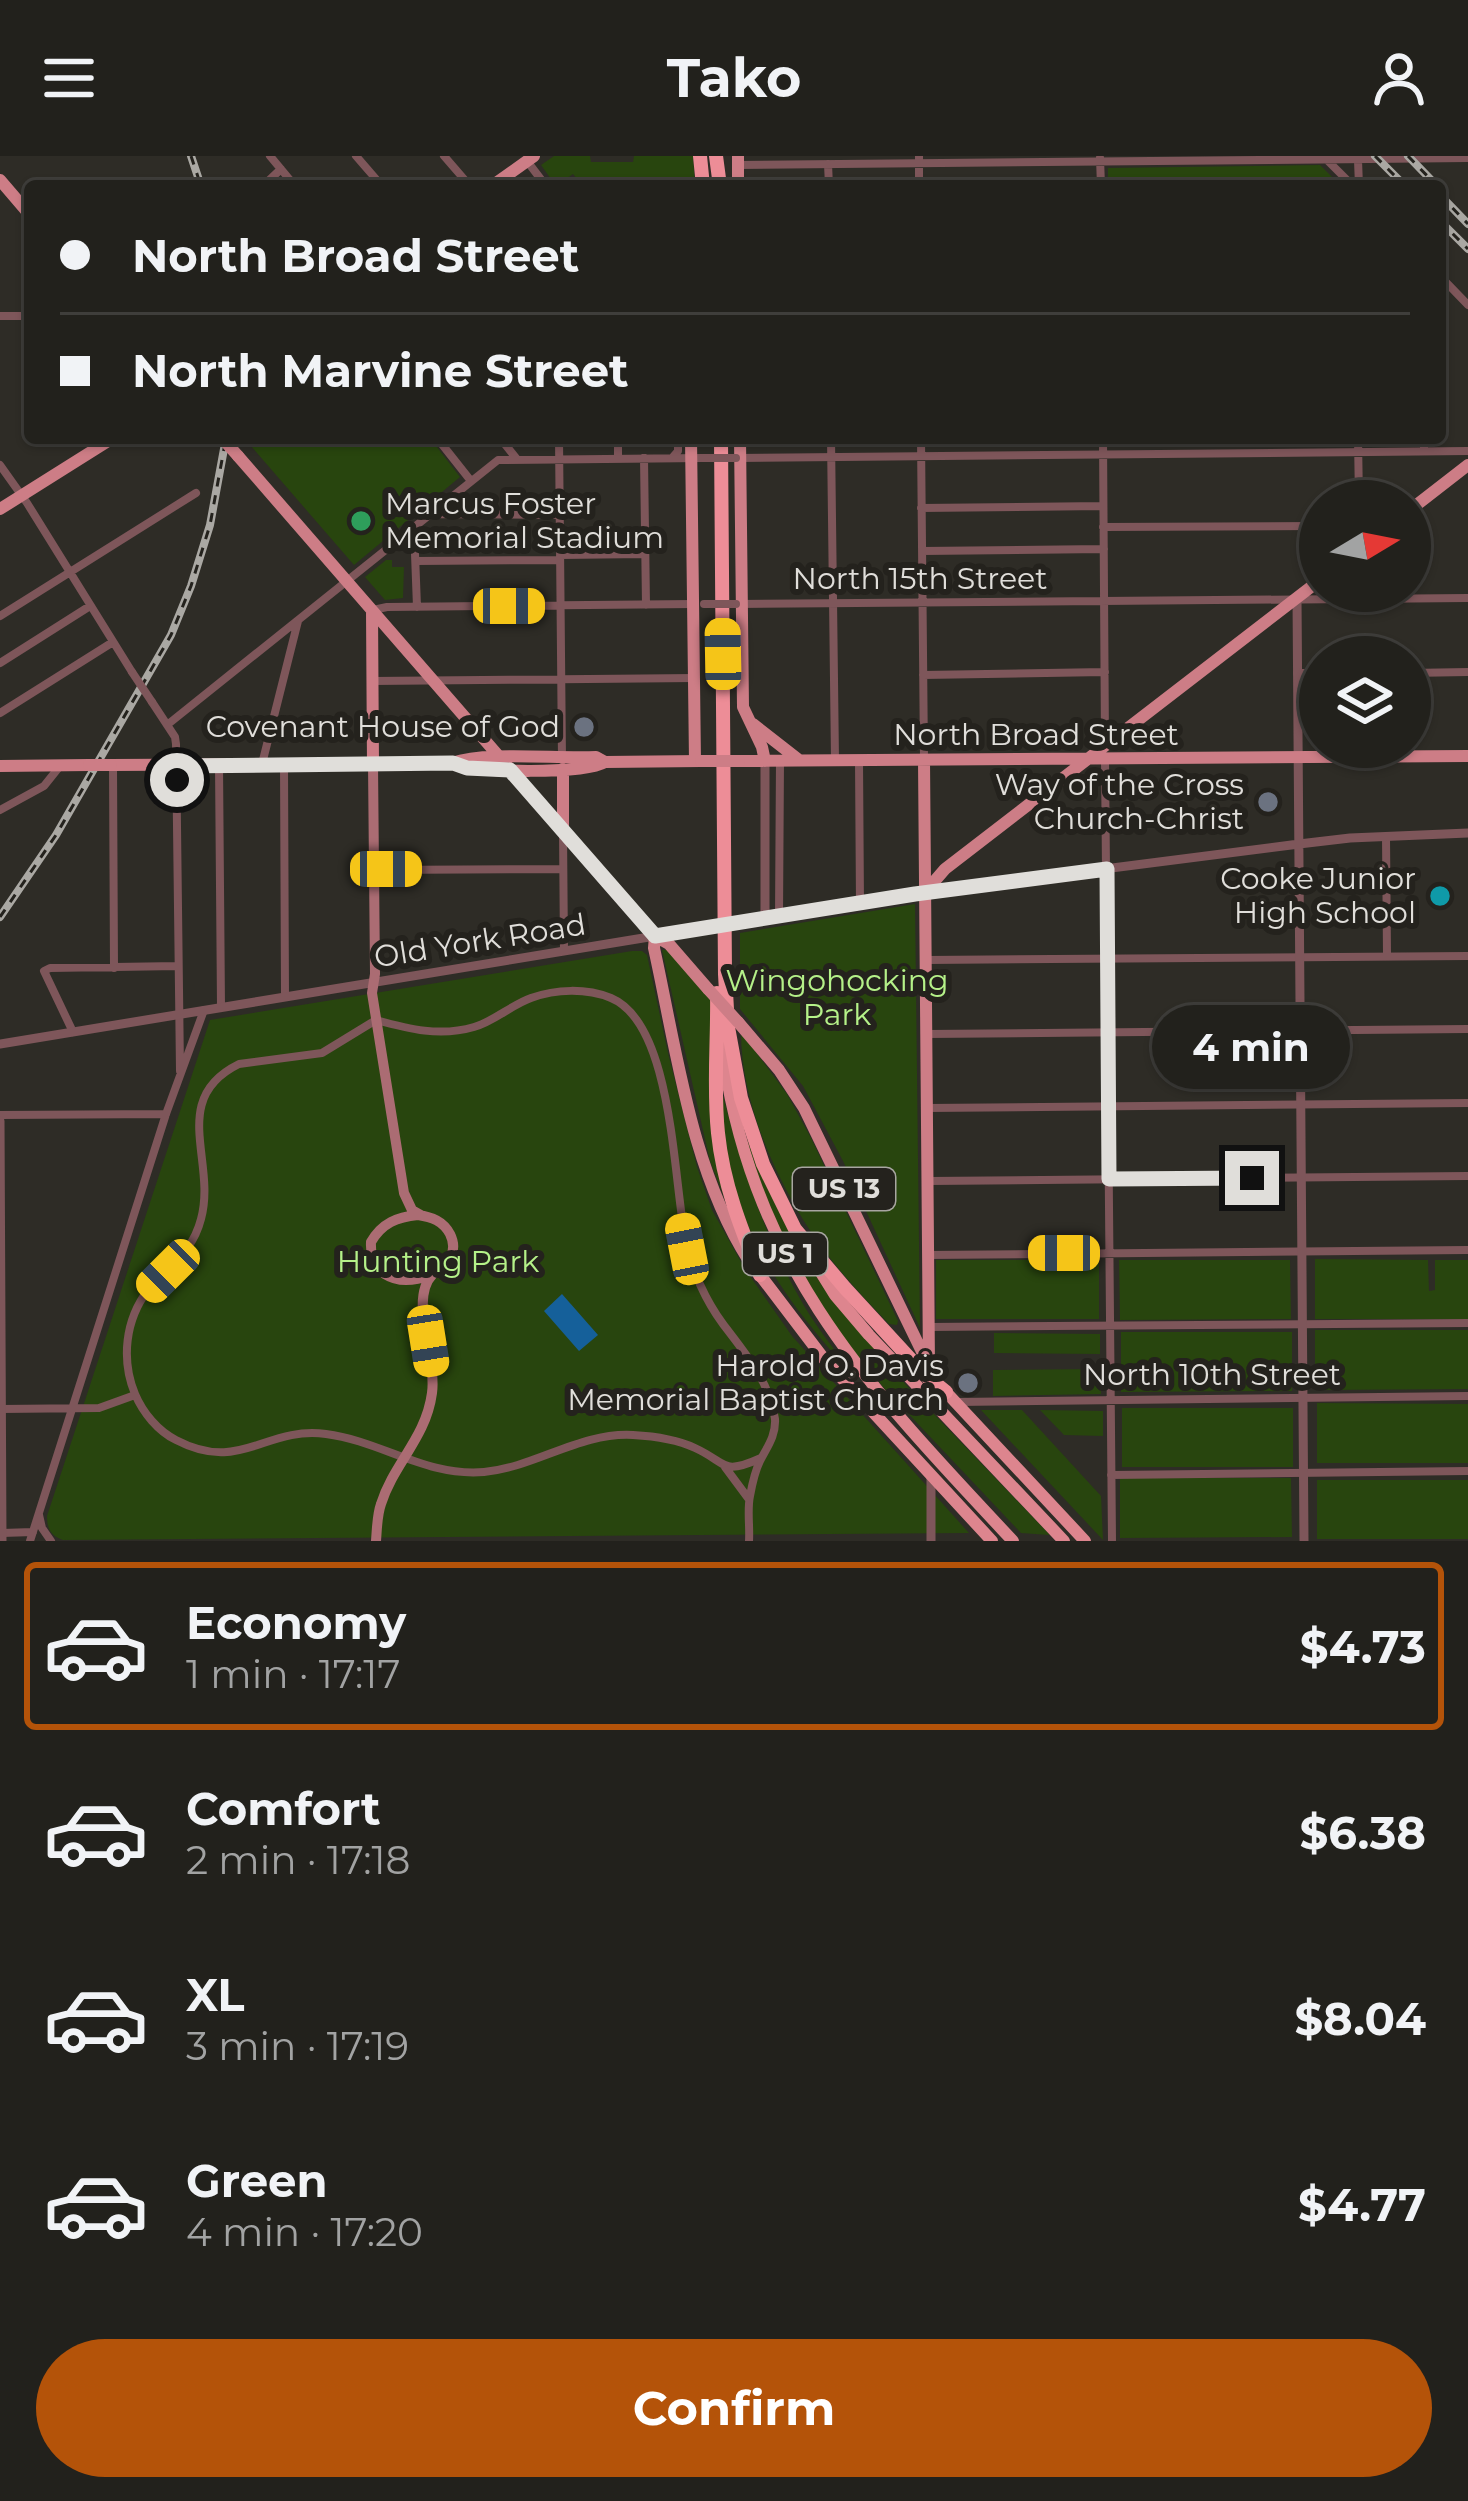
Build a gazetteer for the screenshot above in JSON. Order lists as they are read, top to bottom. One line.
{"streets":{"highway":["US 1"],"main road":["North Broad Street","US 13"],"street":["North 15th Street","Old York Road","North 10th Street"]},"crossings":[["North 15th Street","US 13"],["North Broad Street","US 13"],["Old York Road","US 13"],["US 13","US 1"],["US 13","North 10th Street"],["US 1","North 10th Street"]],"parks":["Wingohocking Park","Hunting Park"],"places":["Marcus Foster Memorial Stadium","Covenant House of God","Way of the Cross Church-Christ","Cooke Junior High School","Harold O. Davis Memorial Baptist Church"],"north":"right","page":{"header":"Tako","banner":["North Broad Street","North Marvine Street"],"bubble":"4 min","list":[{"name":"Economy","note":"1 min · 17:17","value":"$4.73"},{"name":"Comfort","note":"2 min · 17:18","value":"$6.38"},{"name":"XL","note":"3 min · 17:19","value":"$8.04"},{"name":"Green","note":"4 min · 17:20","value":"$4.77"}],"buttons":"Confirm"}}
